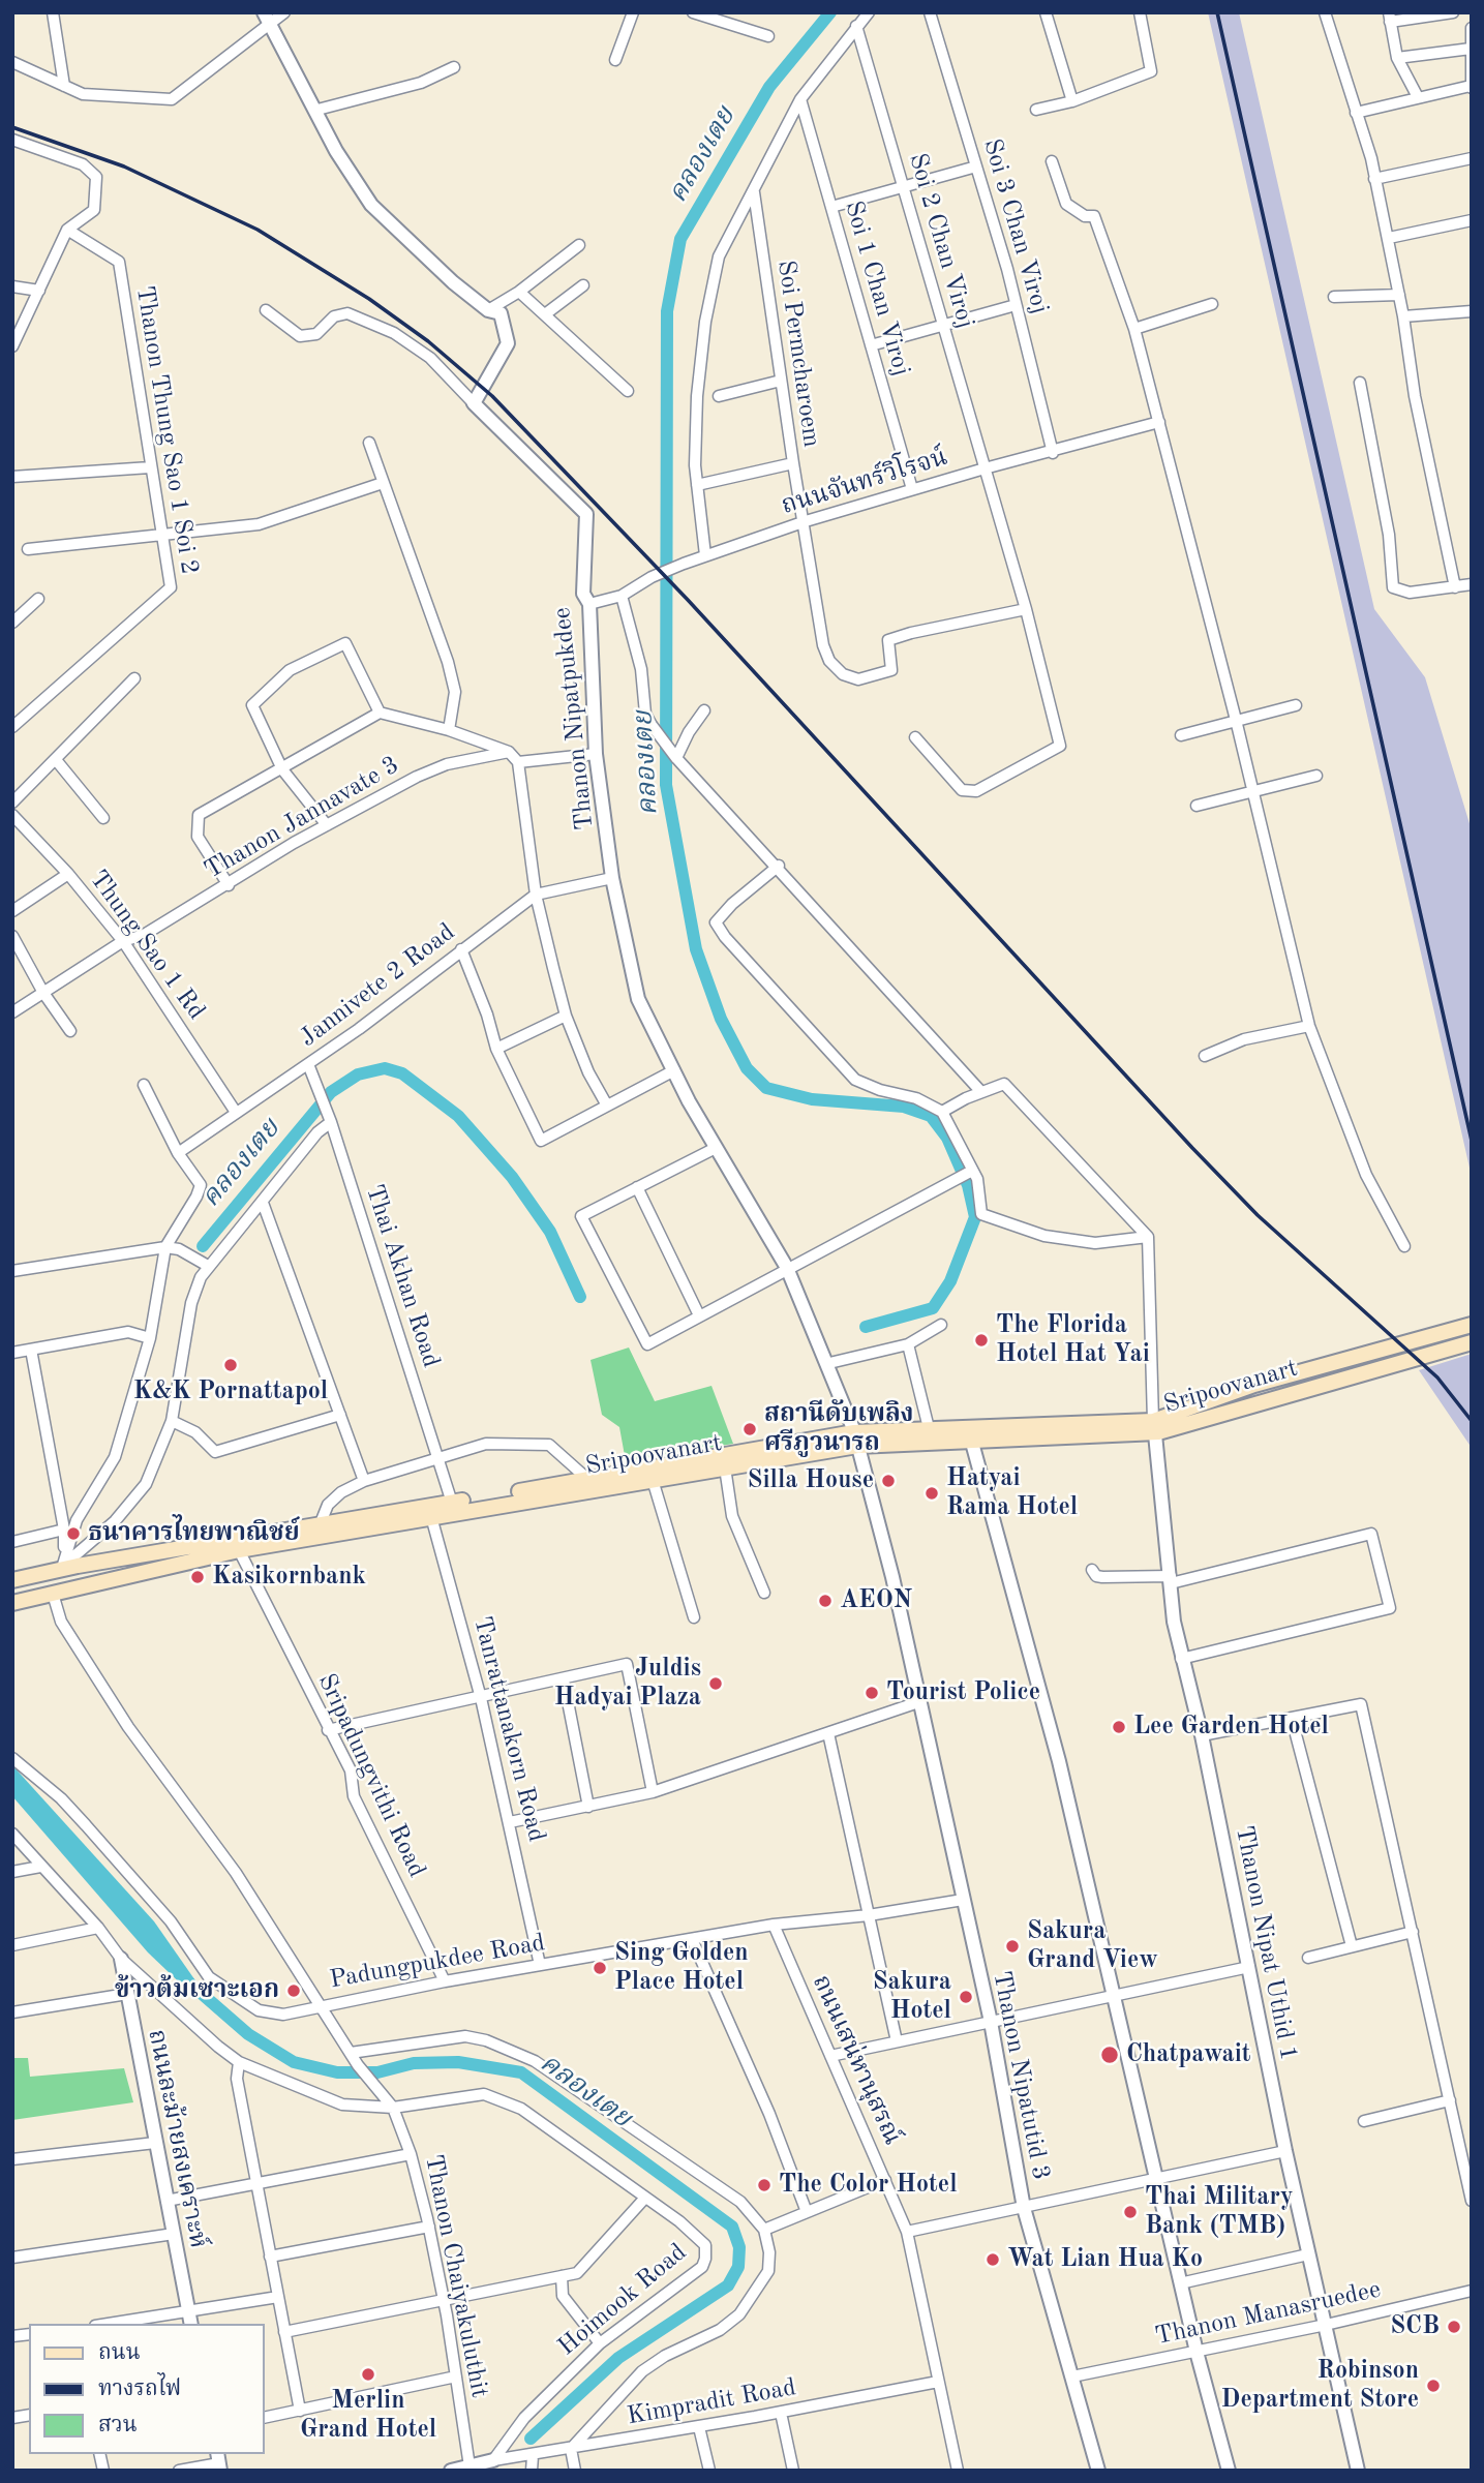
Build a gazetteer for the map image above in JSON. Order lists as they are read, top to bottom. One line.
{"streets":{"main road":["Sripoovanart"],"street":["Soi 3 Chan Viroj","Soi 2 Chan Viroj","Soi 1 Chan Viroj","Soi Permcharoem","Thanon Thung Sao 1 Soi 2","ถนนจันทร์วิโรจน์","Thanon Nipatpukdee","Thanon Jannavate 3","Thung Sao 1 Rd","Jannivete 2 Road","Thai Akhan Road","Tanrattanakorn Road","Sripadungvithi Road","Thanon Nipat Uthid 1","Padungpukdee Road","ถนนเสน่หานุสรณ์","Thanon Nipatutid 3","ถนนละม้ายสงเคราะห์","Thanon Chaiyakuluthit","Hoimook Road","Thanon Manasruedee","Kimpradit Road"]},"crossings":[["Soi 3 Chan Viroj","ถนนจันทร์วิโรจน์"],["Soi 2 Chan Viroj","Soi Permcharoem"],["Soi 2 Chan Viroj","ถนนจันทร์วิโรจน์"],["Soi 1 Chan Viroj","ถนนจันทร์วิโรจน์"],["Soi Permcharoem","ถนนจันทร์วิโรจน์"],["ถนนจันทร์วิโรจน์","Thanon Nipatpukdee"],["Thanon Nipatpukdee","Jannivete 2 Road"],["Thanon Nipatpukdee","Sripoovanart"],["Thanon Nipatpukdee","Thanon Nipatutid 3"],["Thanon Jannavate 3","Thung Sao 1 Rd"],["Thung Sao 1 Rd","Jannivete 2 Road"],["Jannivete 2 Road","Thai Akhan Road"],["Thai Akhan Road","Sripoovanart"],["Sripoovanart","Tanrattanakorn Road"],["Sripoovanart","Sripadungvithi Road"],["Sripoovanart","Thanon Nipat Uthid 1"],["Sripoovanart","Padungpukdee Road"],["Sripoovanart","Thanon Nipatutid 3"],["Tanrattanakorn Road","Padungpukdee Road"],["Sripadungvithi Road","Padungpukdee Road"],["Thanon Nipat Uthid 1","Thanon Manasruedee"],["Padungpukdee Road","ถนนเสน่หานุสรณ์"],["Padungpukdee Road","Thanon Nipatutid 3"],["ถนนเสน่หานุสรณ์","Kimpradit Road"],["Thanon Nipatutid 3","Thanon Manasruedee"],["ถนนละม้ายสงเคราะห์","Hoimook Road"],["Thanon Chaiyakuluthit","Hoimook Road"],["Hoimook Road","Kimpradit Road"]],"water":["คลองเตย"],"places":["The Florida Hotel Hat Yai","K&K Pornattapol","สถานีดับเพลิง ศรีภูวนารถ","Silla House","Hatyai Rama Hotel","ธนาคารไทยพาณิชย์","Kasikornbank","AEON","Juldis Hadyai Plaza","Tourist Police","Lee Garden Hotel","Sakura Grand View","Sing Golden Place Hotel","ข้าวต้มเซาะเอก","Sakura Hotel","Chatpawait","The Color Hotel","Thai Military Bank (TMB)","Wat Lian Hua Ko","SCB","Merlin Grand Hotel","Robinson Department Store"],"legend":["ถนน","ทางรถไฟ","สวน"]}
